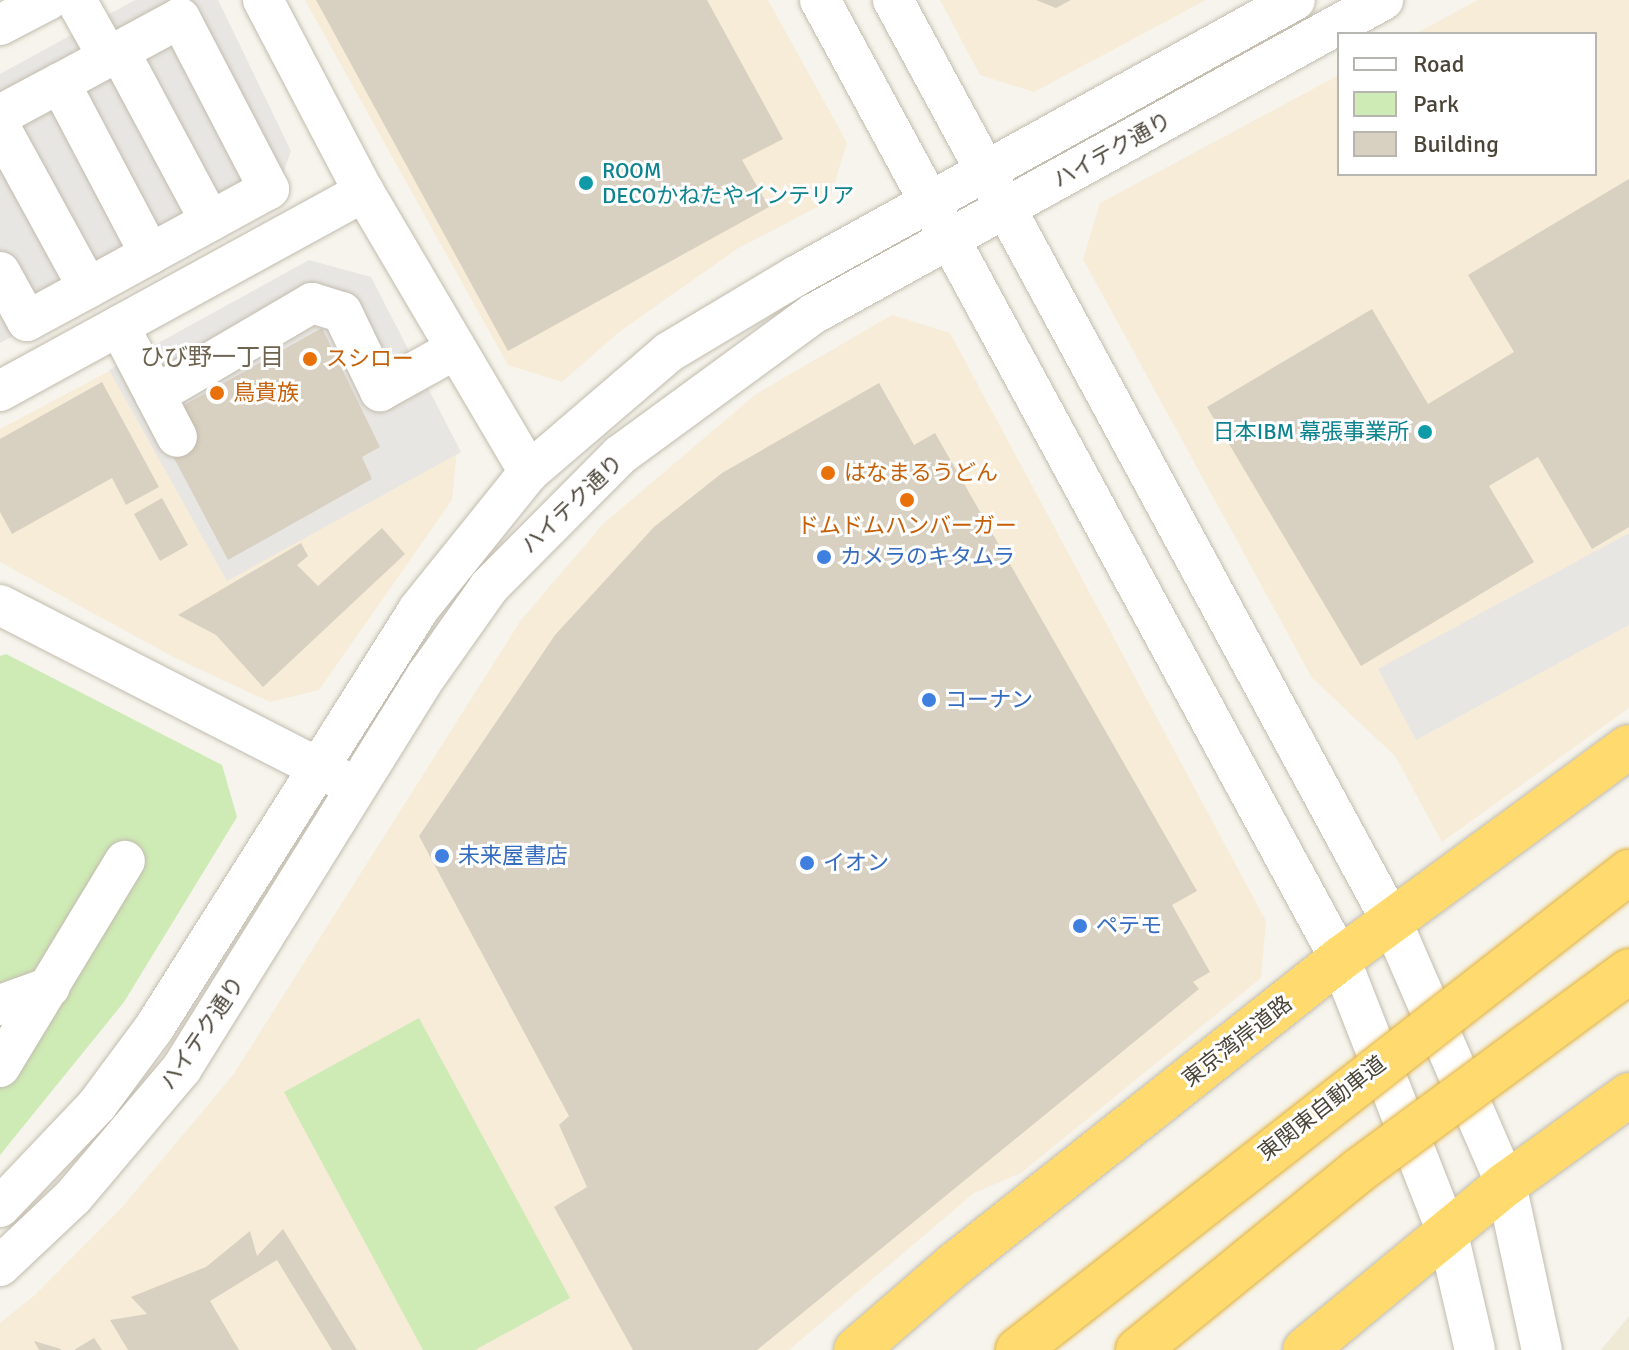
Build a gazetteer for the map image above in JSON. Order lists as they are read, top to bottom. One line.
{"streets":{"highway":["東京湾岸道路","東関東自動車道"],"street":["ハイテク通り"]},"districts":["ひび野一丁目"],"places":["ROOM DECOかねたやインテリア","スシロー","鳥貴族","日本IBM 幕張事業所","はなまるうどん","ドムドムハンバーガー","カメラのキタムラ","コーナン","未来屋書店","イオン","ペテモ"],"legend":["Road","Park","Building"]}
